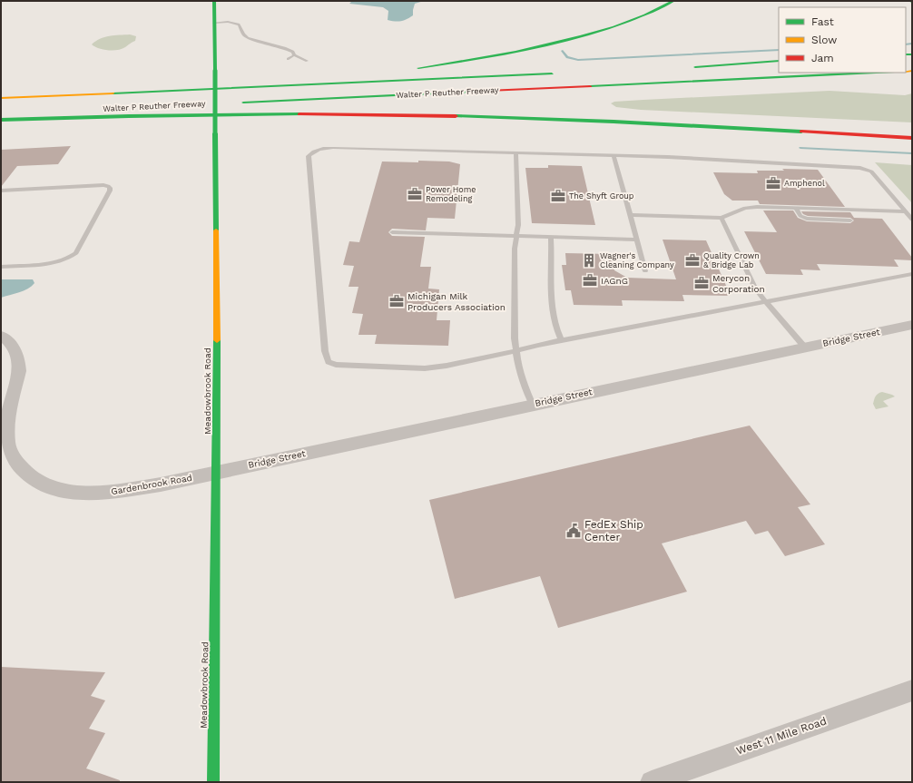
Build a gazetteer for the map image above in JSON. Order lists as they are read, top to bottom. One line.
{"streets":{"main road":["Walter P Reuther Freeway","Meadowbrook Road"],"street":["Bridge Street","Gardenbrook Road","West 11 Mile Road"]},"crossings":[["Bridge Street","Meadowbrook Road"],["Bridge Street","Gardenbrook Road"],["Meadowbrook Road","Gardenbrook Road"]],"places":{"office":["Amphenol","Power Home Remodeling","The Shyft Group","Quality Crown & Bridge Lab","IAGnG","Merycon Corporation","Michigan Milk Producers Association"],"building":["Wagner's Cleaning Company"],"public building":["FedEx Ship Center"]},"legend":["Fast","Slow","Jam"]}
